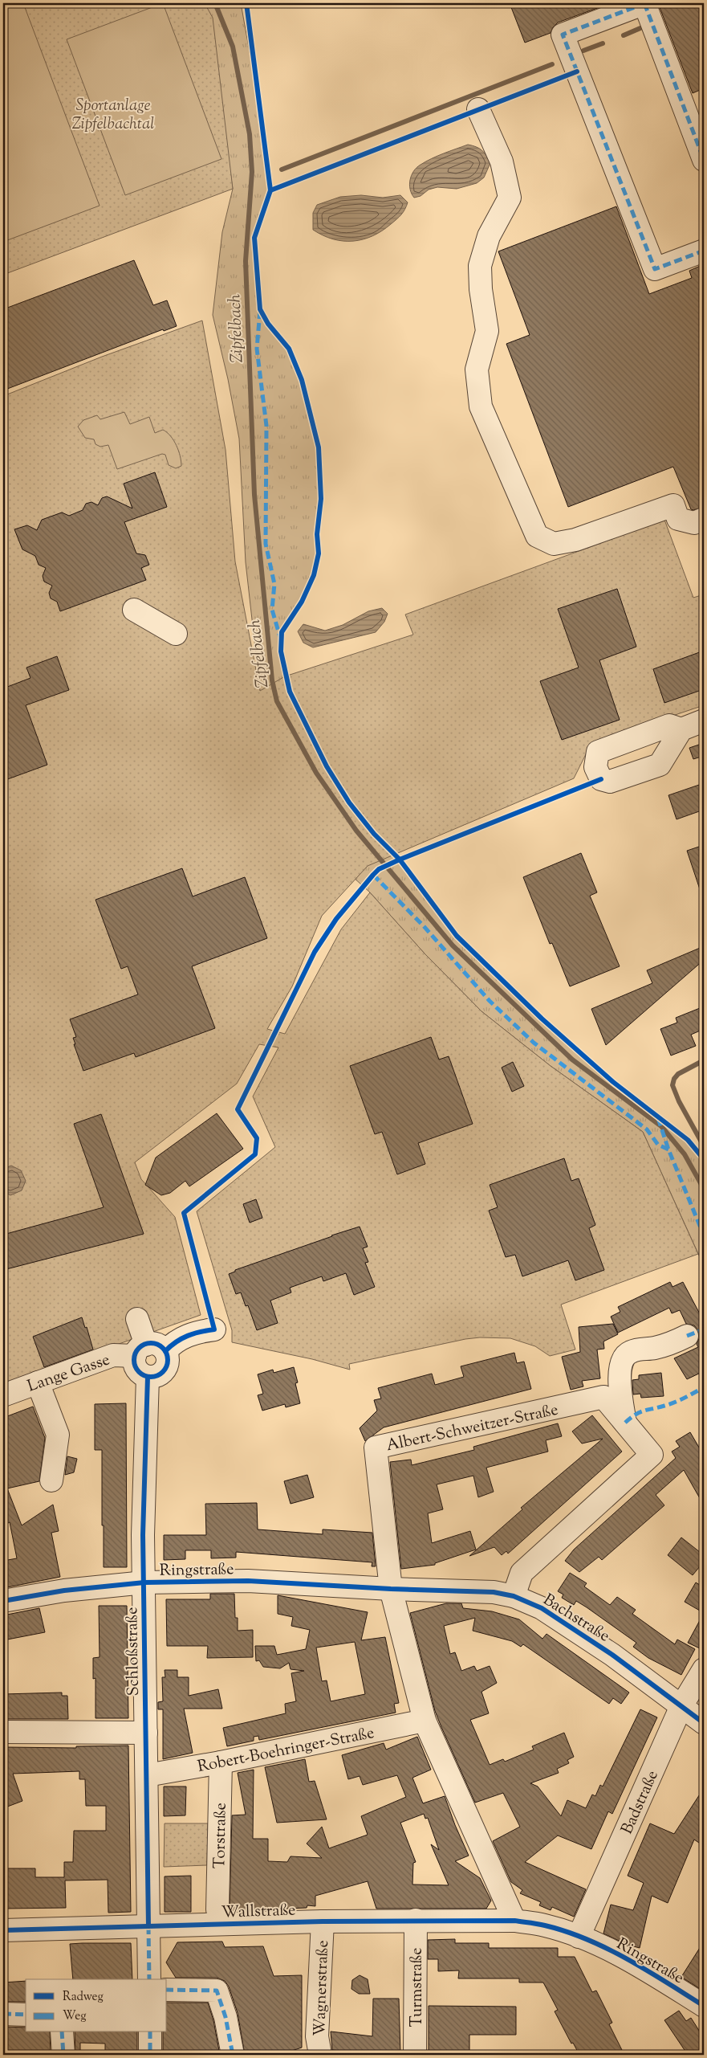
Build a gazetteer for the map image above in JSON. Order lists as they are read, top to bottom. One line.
{"streets":{"street":["Lange Gasse","Albert-Schweitzer-Straße","Ringstraße","Bachstraße","Schloßstraße","Robert-Boehringer-Straße","Badstraße","Torstraße","Wallstraße","Turmstraße","Wagnerstraße"]},"crossings":[["Albert-Schweitzer-Straße","Ringstraße"],["Albert-Schweitzer-Straße","Bachstraße"],["Ringstraße","Bachstraße"],["Ringstraße","Schloßstraße"],["Ringstraße","Badstraße"],["Ringstraße","Wallstraße"],["Bachstraße","Badstraße"],["Schloßstraße","Robert-Boehringer-Straße"],["Schloßstraße","Wallstraße"],["Robert-Boehringer-Straße","Torstraße"],["Wallstraße","Turmstraße"],["Wallstraße","Wagnerstraße"]],"water":["Zipfelbach"],"parks":["Sportanlage Zipfelbachtal"],"legend":["Radweg","Weg"]}
